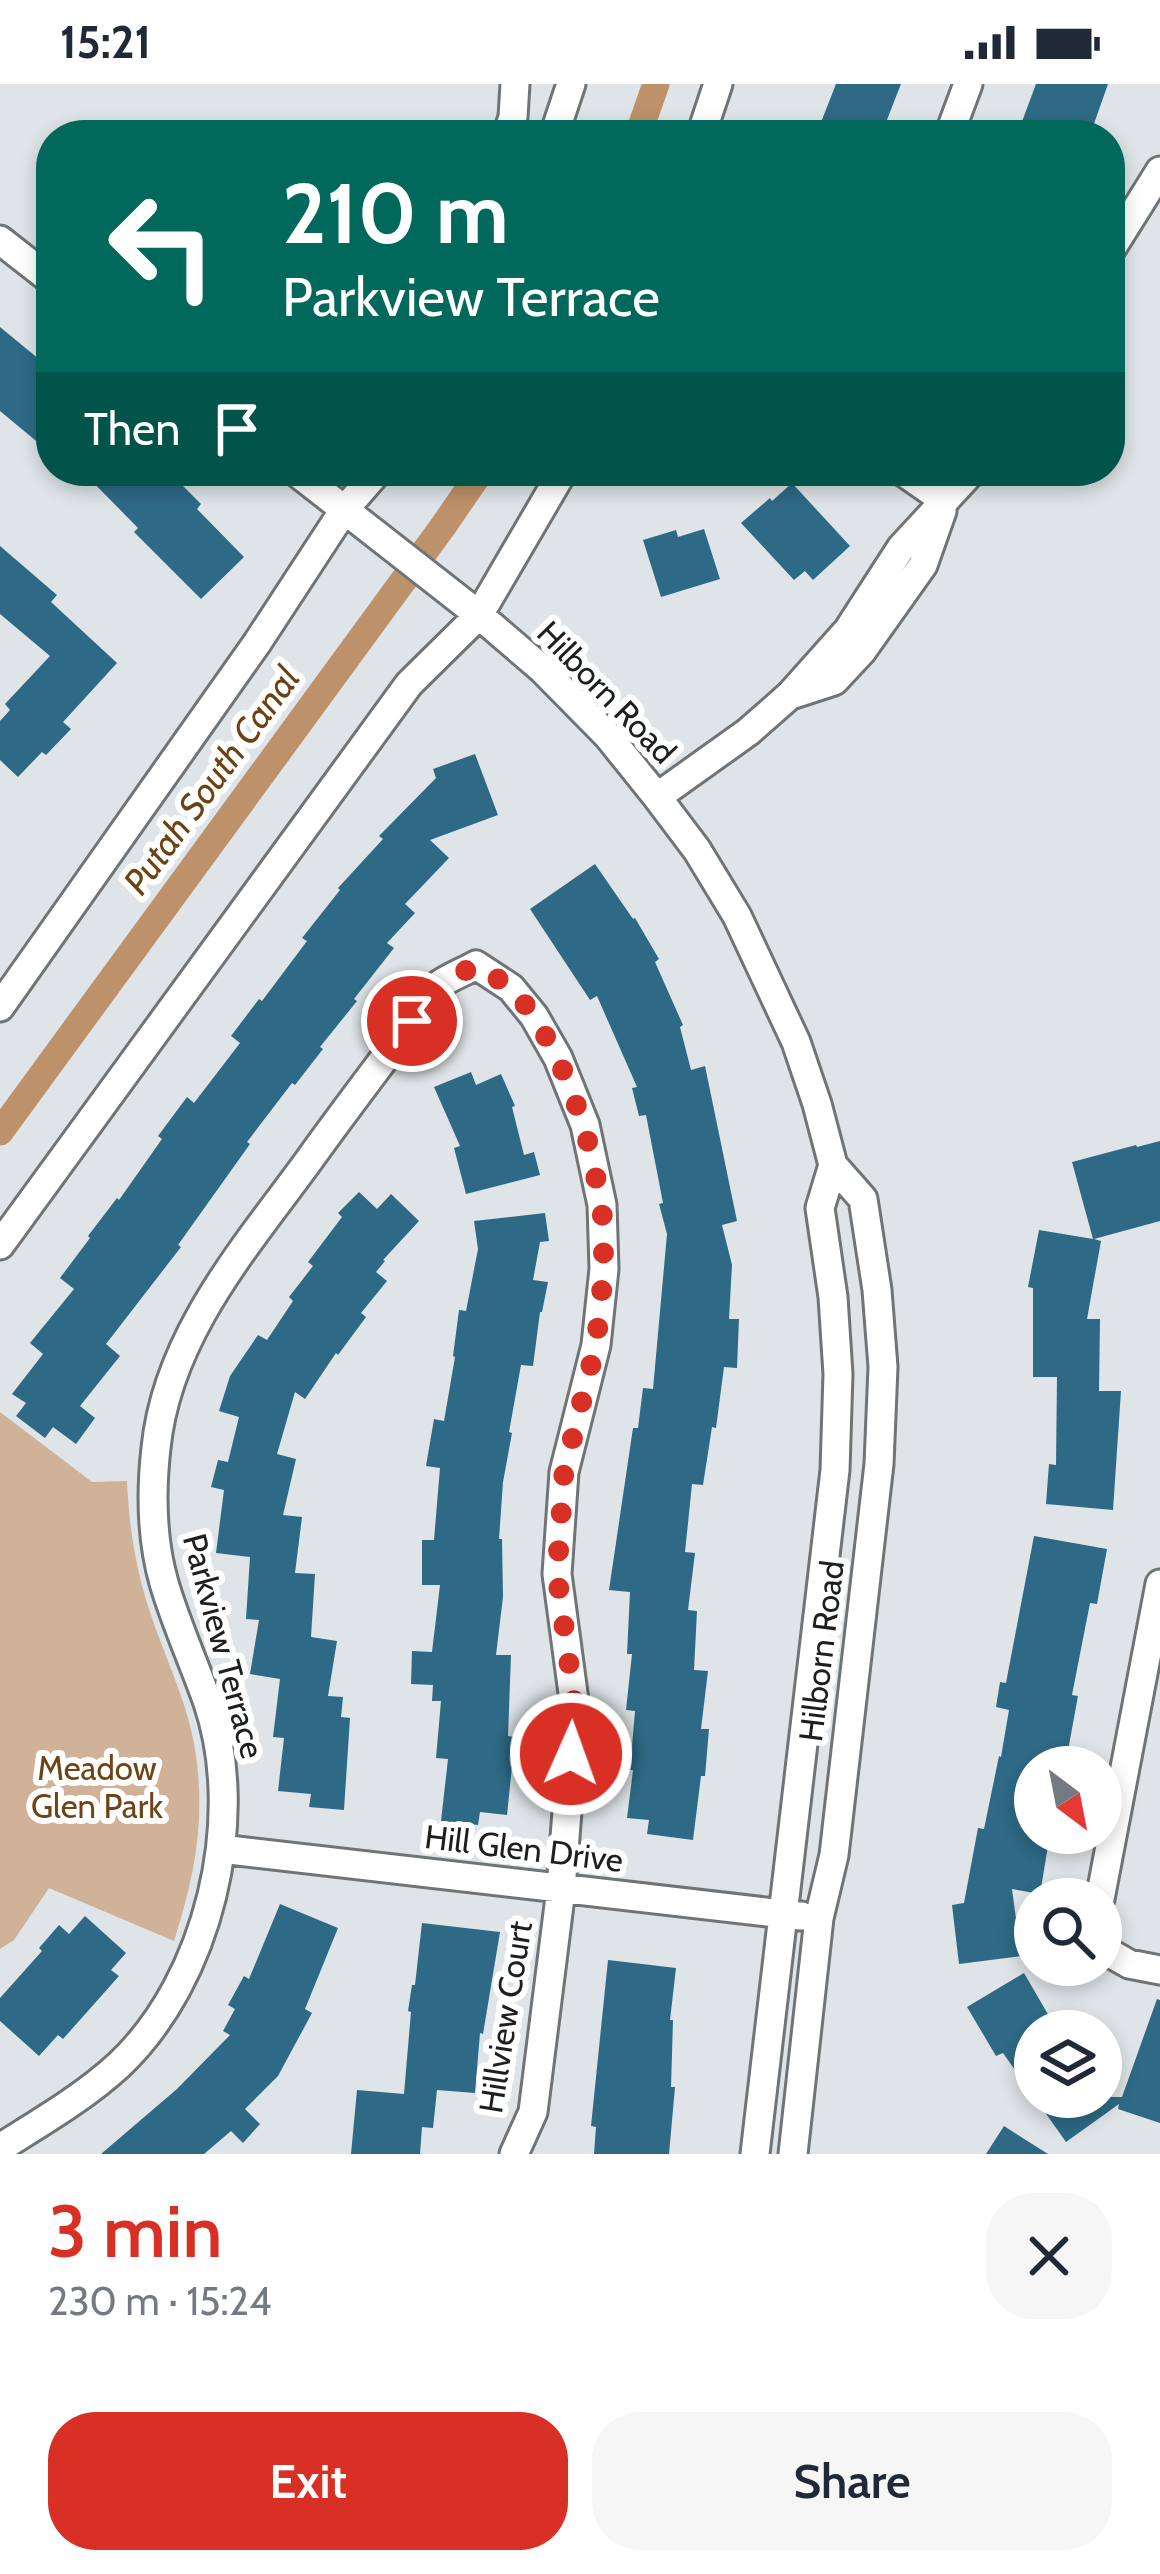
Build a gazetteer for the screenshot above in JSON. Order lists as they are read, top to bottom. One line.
{"streets":{"street":["Hilborn Road","Parkview Terrace","Hill Glen Drive","Hillview Court"]},"crossings":[["Hilborn Road","Hill Glen Drive"],["Parkview Terrace","Hill Glen Drive"],["Parkview Terrace","Hillview Court"],["Hill Glen Drive","Hillview Court"]],"water":["Putah South Canal"],"parks":["Meadow Glen Park"],"north":"bottom right","page":{"status":"15:21","turn":["210 m","Parkview Terrace"],"then":"Then","heading":["3 min","230 m · 15:24"],"buttons":["Exit","Share"]}}
